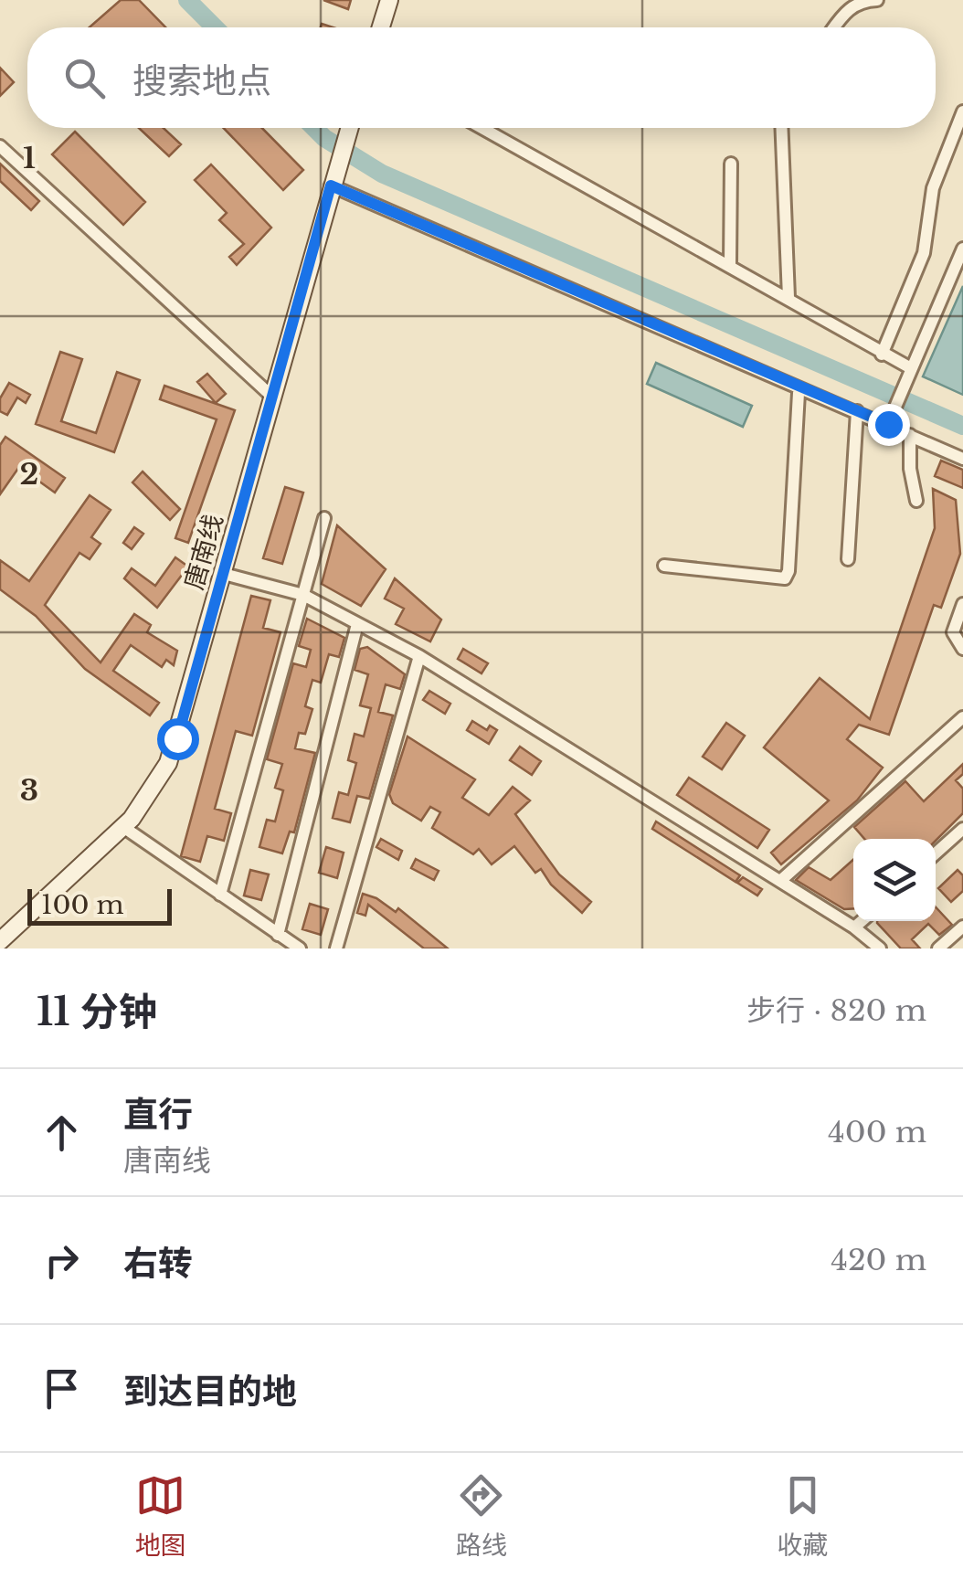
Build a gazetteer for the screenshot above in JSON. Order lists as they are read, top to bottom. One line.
{"streets":{"street":["唐南线"]},"scale_bar":"100 m","page":{"search":"搜索地点","scale":"100 m","heading":["11 分钟","步行 · 820 m"],"list":[["直行","唐南线","400 m"],["右转","420 m"],"到达目的地"],"nav":["地图","路线","收藏"]},"grid":{"rows":["1","2","3"]}}
